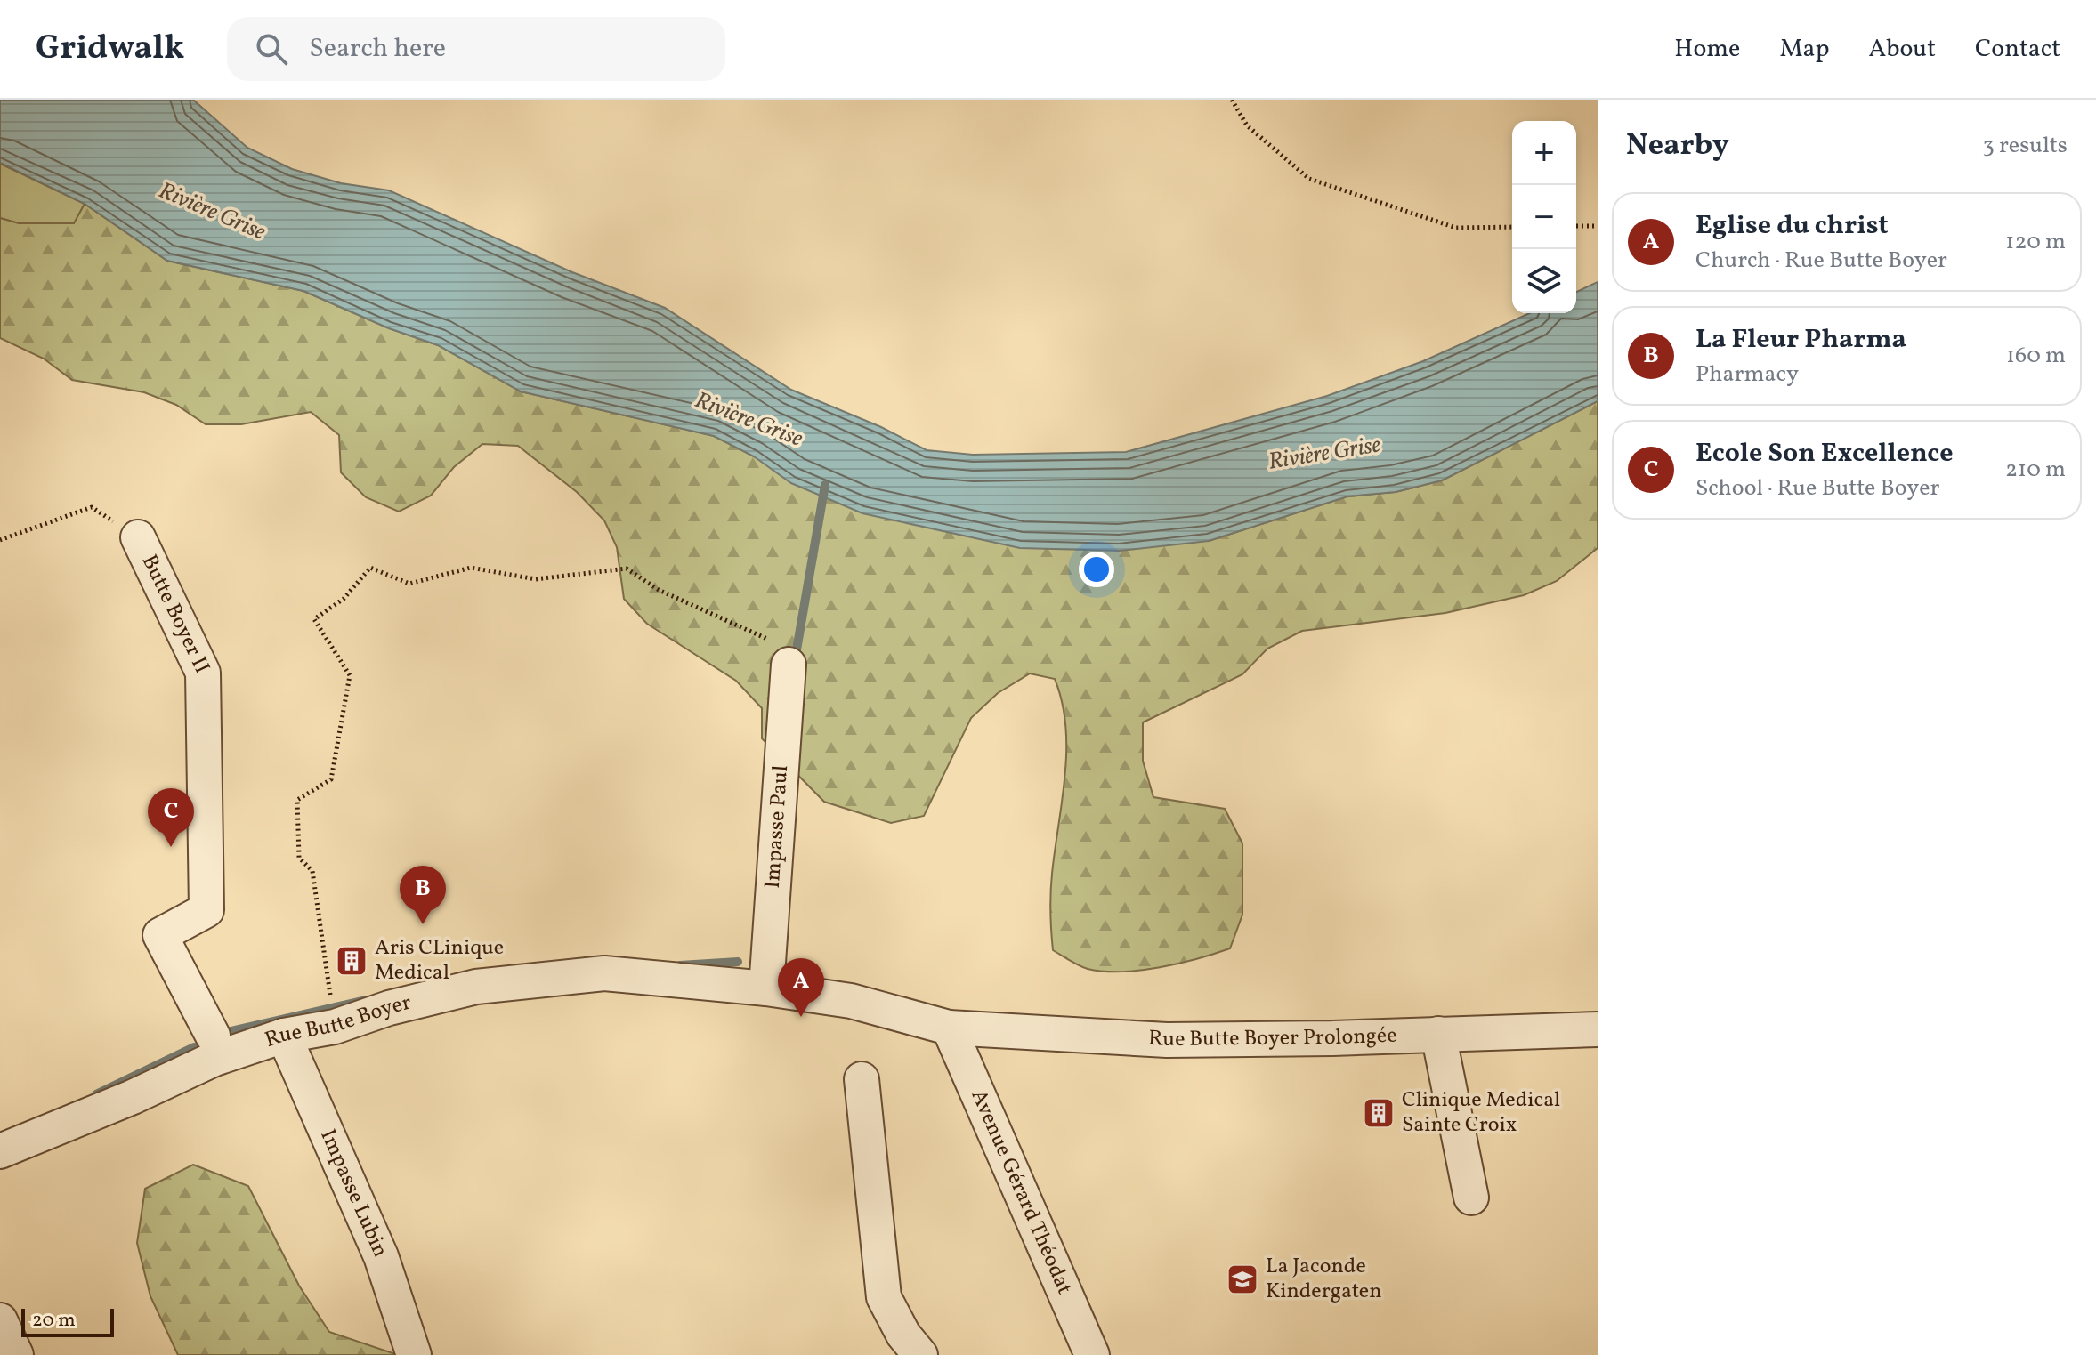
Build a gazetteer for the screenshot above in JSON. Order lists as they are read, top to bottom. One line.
{"streets":{"street":["Butte Boyer II","Impasse Paul","Rue Butte Boyer","Rue Butte Boyer Prolongée","Avenue Gérard Théodat","Impasse Lubin"]},"crossings":[["Impasse Paul","Rue Butte Boyer"],["Rue Butte Boyer","Rue Butte Boyer Prolongée"],["Rue Butte Boyer","Avenue Gérard Théodat"],["Rue Butte Boyer","Impasse Lubin"],["Rue Butte Boyer Prolongée","Avenue Gérard Théodat"]],"water":["Rivière Grise"],"places":{"building":["Aris CLinique Medical","Clinique Medical Sainte Croix"],"school or university":["La Jaconde Kindergaten"]},"scale_bar":"20 m","page":{"header":"Gridwalk","search":"Search here","nav":["Home","Map","About","Contact"],"heading":["Nearby","3 results"],"map_buttons":["+","−"],"list":[{"mark":"A","name":"Eglise du christ","note":"Church · Rue Butte Boyer","value":"120 m"},{"mark":"B","name":"La Fleur Pharma","note":"Pharmacy","value":"160 m"},{"mark":"C","name":"Ecole Son Excellence","note":"School · Rue Butte Boyer","value":"210 m"}],"pins":["C","B","A"],"scale":"20 m"}}
